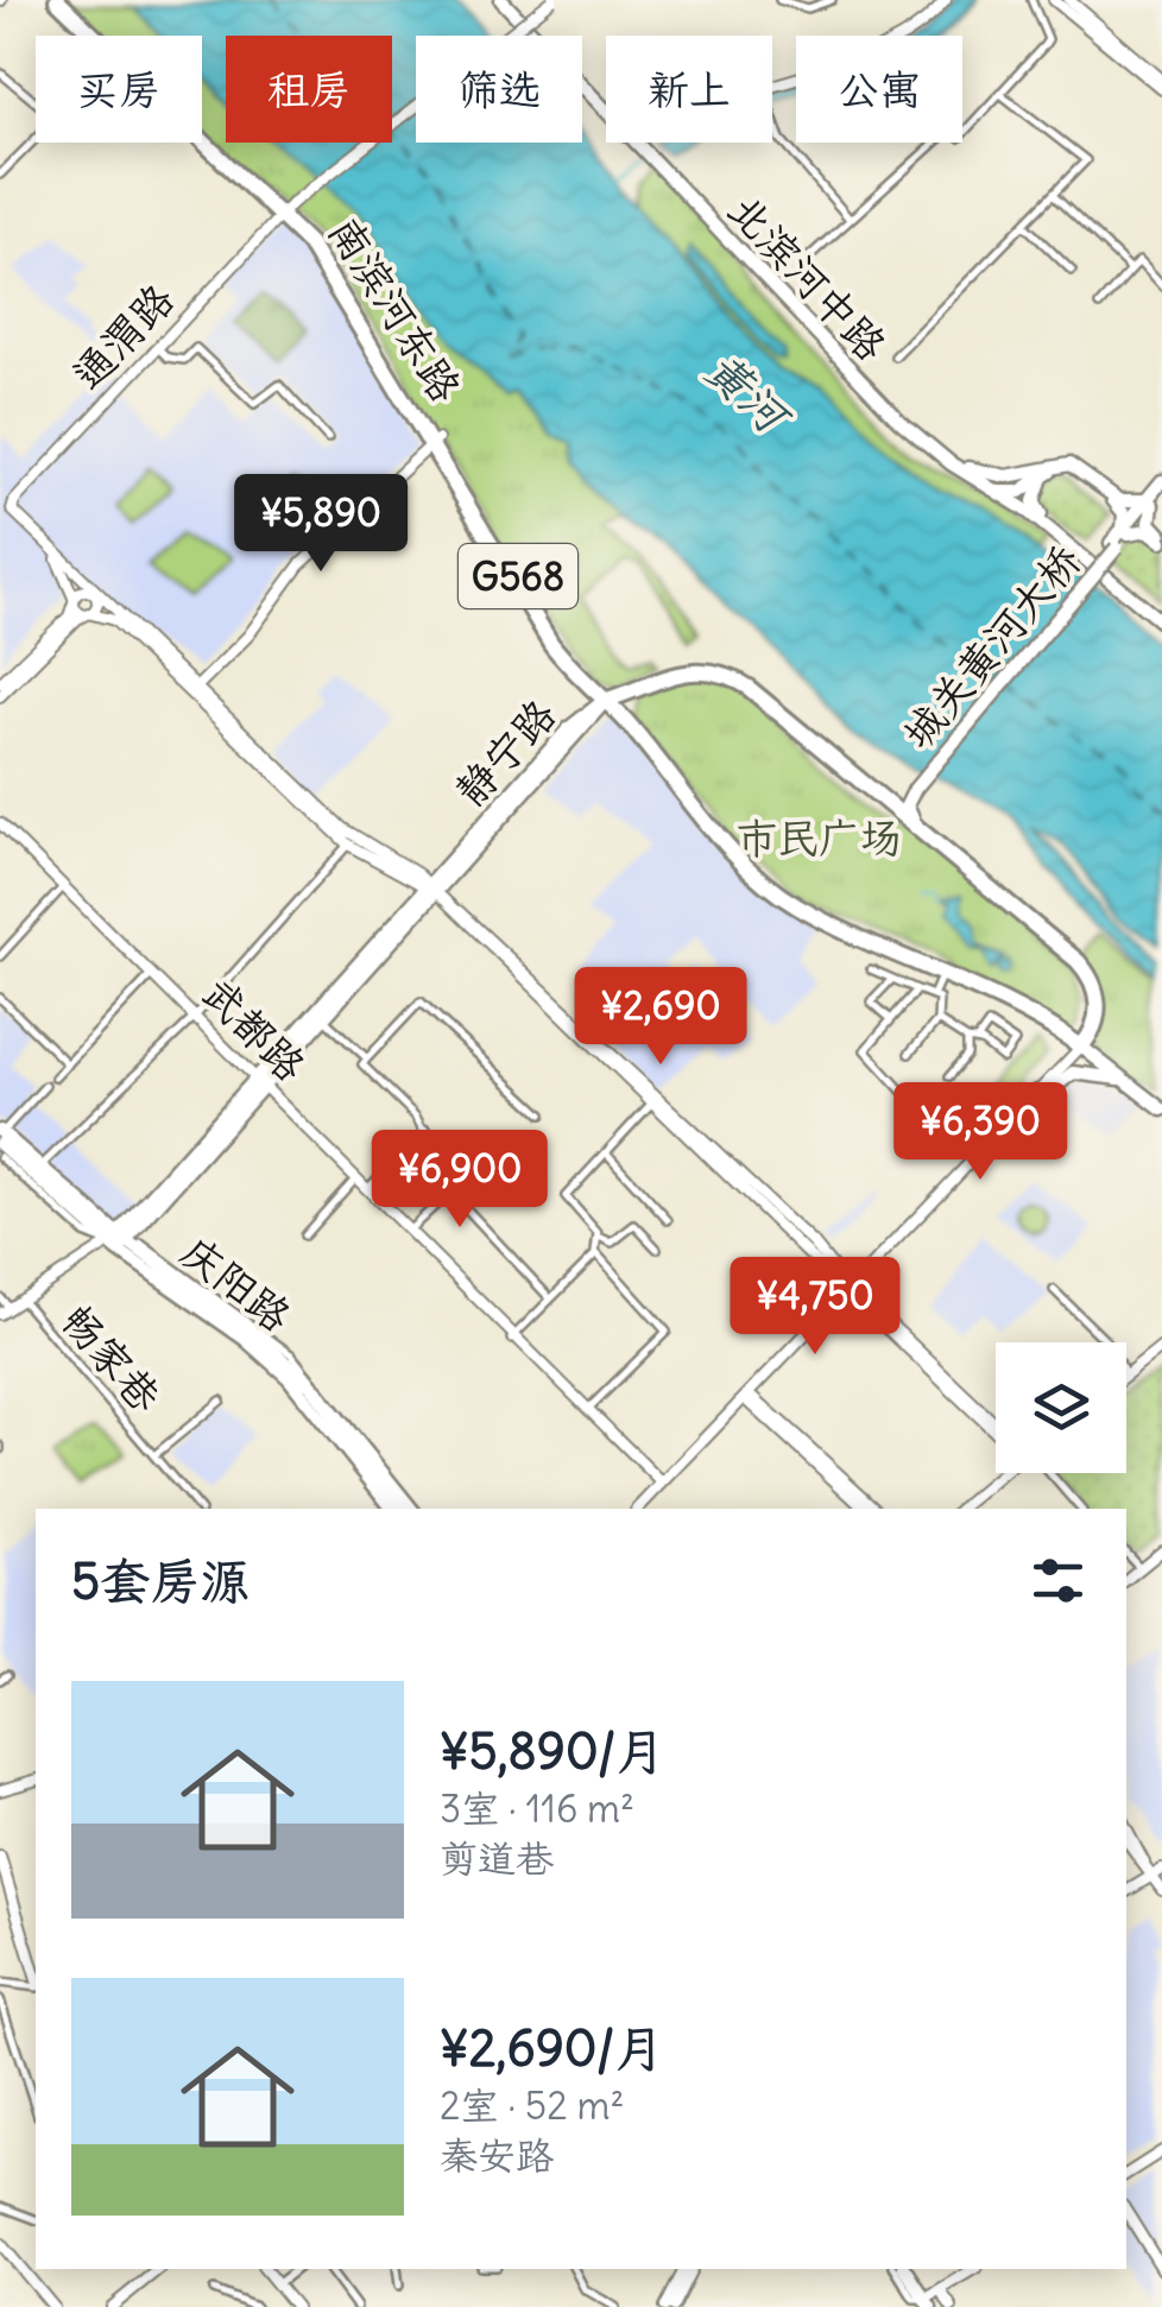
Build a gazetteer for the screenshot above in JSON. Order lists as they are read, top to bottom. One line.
{"streets":{"highway":["南滨河东路","G568"],"main road":["北滨河中路","通渭路","城关黄河大桥","静宁路","武都路","庆阳路"],"street":["畅家巷"]},"crossings":[["南滨河东路","通渭路"],["南滨河东路","静宁路"],["静宁路","武都路"],["静宁路","庆阳路"],["静宁路","畅家巷"]],"water":["黄河"],"parks":["市民广场"],"page":{"chip":["买房","租房","筛选","新上","公寓"],"price":["¥5,890","¥2,690","¥6,390","¥6,900","¥4,750"],"heading":"5套房源","list":[{"name":"¥5,890/月","note":"3室 · 116 m² · 剪道巷"},{"name":"¥2,690/月","note":"2室 · 52 m² · 秦安路"}]}}
